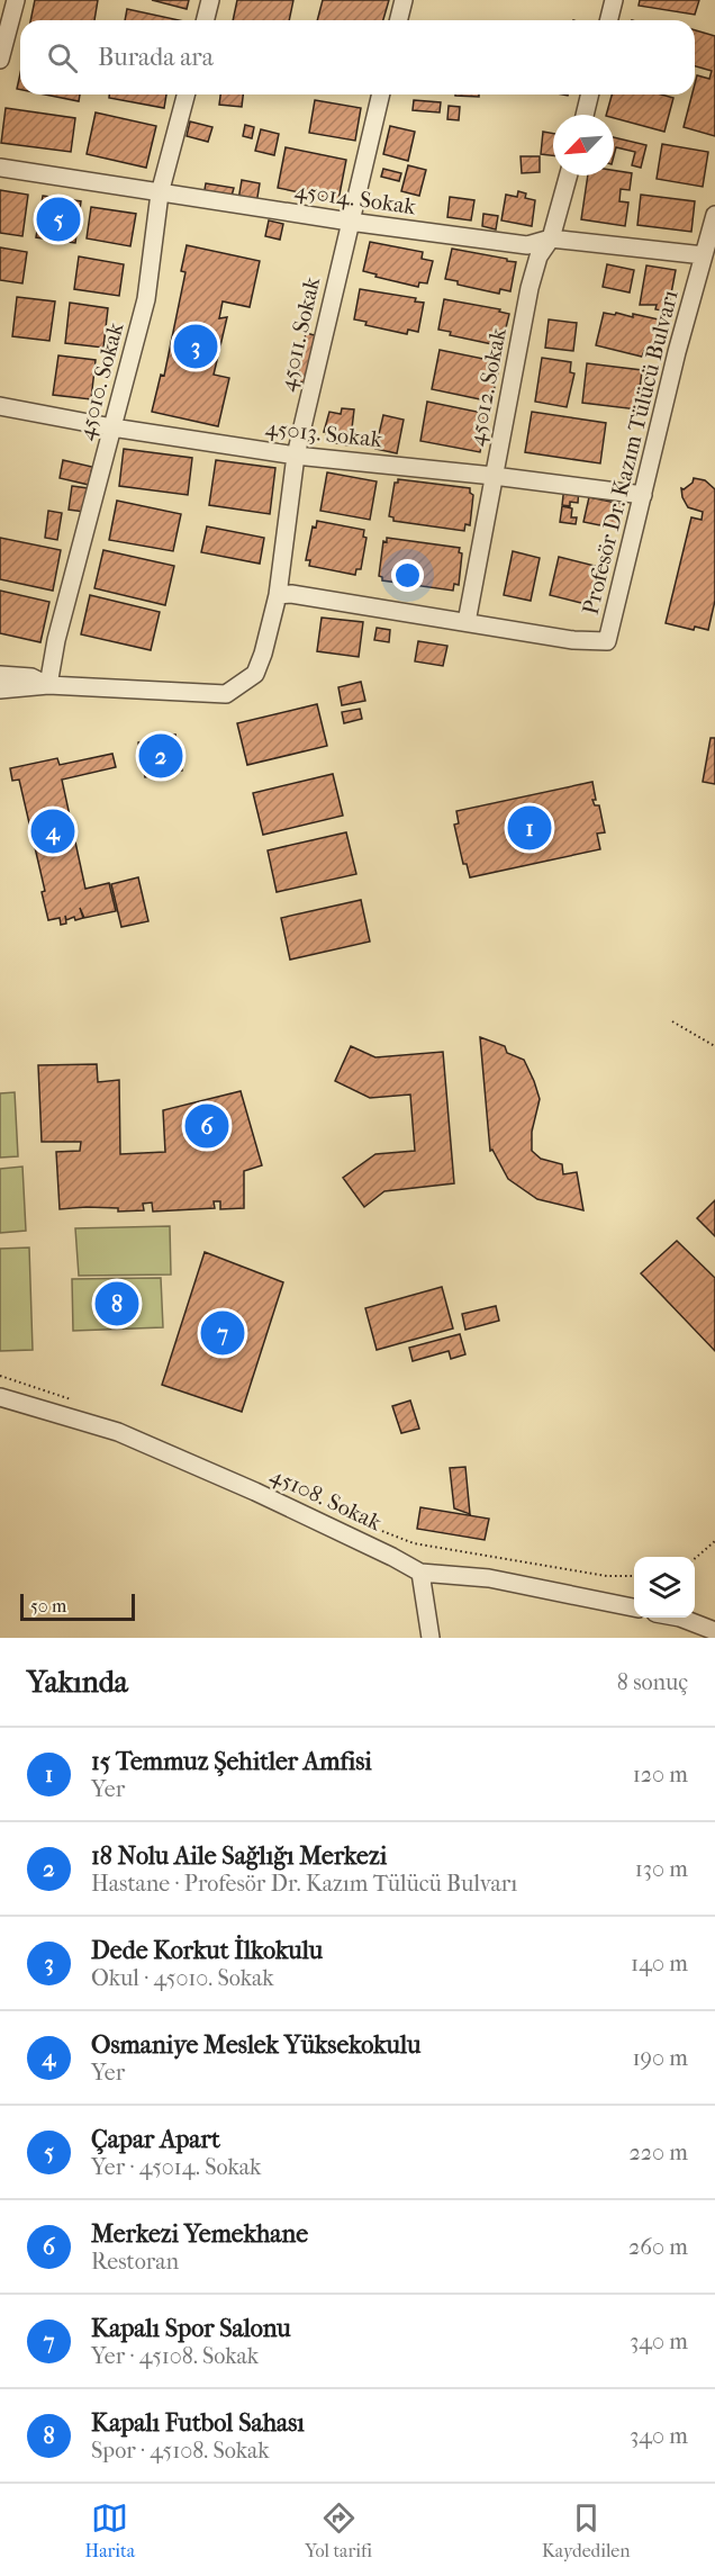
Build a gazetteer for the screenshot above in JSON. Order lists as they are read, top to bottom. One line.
{"streets":{"street":["45014. Sokak","45011. Sokak","45010. Sokak","45012. Sokak","45013. Sokak","Profesör Dr. Kazım Tülücü Bulvarı","45108. Sokak"]},"crossings":[["45014. Sokak","45011. Sokak"],["45014. Sokak","45010. Sokak"],["45014. Sokak","45012. Sokak"],["45014. Sokak","Profesör Dr. Kazım Tülücü Bulvarı"],["45011. Sokak","45013. Sokak"],["45011. Sokak","Profesör Dr. Kazım Tülücü Bulvarı"],["45010. Sokak","45013. Sokak"],["45012. Sokak","45013. Sokak"],["45012. Sokak","Profesör Dr. Kazım Tülücü Bulvarı"],["45013. Sokak","Profesör Dr. Kazım Tülücü Bulvarı"]],"scale_bar":"50 m","north":"bottom left","page":{"search":"Burada ara","pins":["5","3","2","1","4","6","8","7"],"scale":"50 m","heading":["Yakında","8 sonuç"],"list":[{"mark":"1","name":"15 Temmuz Şehitler Amfisi","note":"Yer","value":"120 m"},{"mark":"2","name":"18 Nolu Aile Sağlığı Merkezi","note":"Hastane · Profesör Dr. Kazım Tülücü Bulvarı","value":"130 m"},{"mark":"3","name":"Dede Korkut İlkokulu","note":"Okul · 45010. Sokak","value":"140 m"},{"mark":"4","name":"Osmaniye Meslek Yüksekokulu","note":"Yer","value":"190 m"},{"mark":"5","name":"Çapar Apart","note":"Yer · 45014. Sokak","value":"220 m"},{"mark":"6","name":"Merkezi Yemekhane","note":"Restoran","value":"260 m"},{"mark":"7","name":"Kapalı Spor Salonu","note":"Yer · 45108. Sokak","value":"340 m"},{"mark":"8","name":"Kapalı Futbol Sahası","note":"Spor · 45108. Sokak","value":"340 m"}],"nav":["Harita","Yol tarifi","Kaydedilen"]}}
